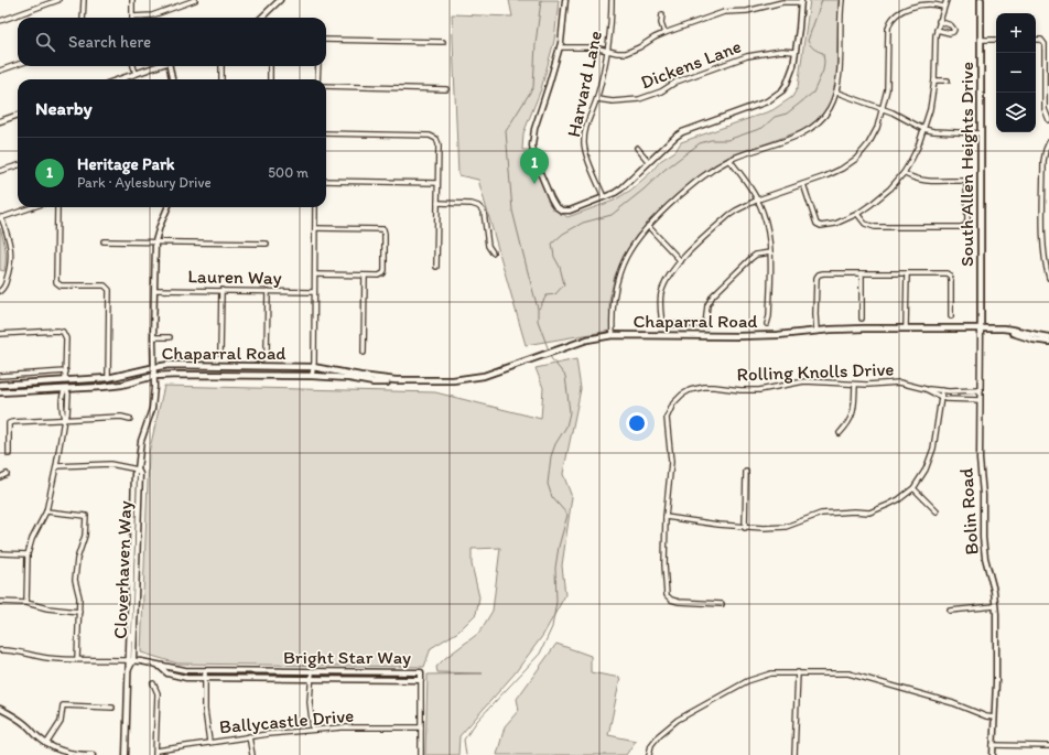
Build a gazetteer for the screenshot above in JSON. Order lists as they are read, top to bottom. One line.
{"streets":{"main road":["South Allen Heights Drive","Chaparral Road"],"street":["Dickens Lane","Harvard Lane","Lauren Way","Rolling Knolls Drive","Bolin Road","Cloverhaven Way","Bright Star Way","Ballycastle Drive"]},"crossings":[["Dickens Lane","Harvard Lane"],["South Allen Heights Drive","Chaparral Road"],["South Allen Heights Drive","Bolin Road"],["Lauren Way","Cloverhaven Way"],["Chaparral Road","Bolin Road"],["Chaparral Road","Cloverhaven Way"],["Rolling Knolls Drive","Bolin Road"],["Cloverhaven Way","Bright Star Way"]],"page":{"map_buttons":["+","−"],"search":"Search here","heading":"Nearby","list":[{"mark":"1","name":"Heritage Park","note":"Park · Aylesbury Drive","value":"500 m"}],"pins":"1"}}
